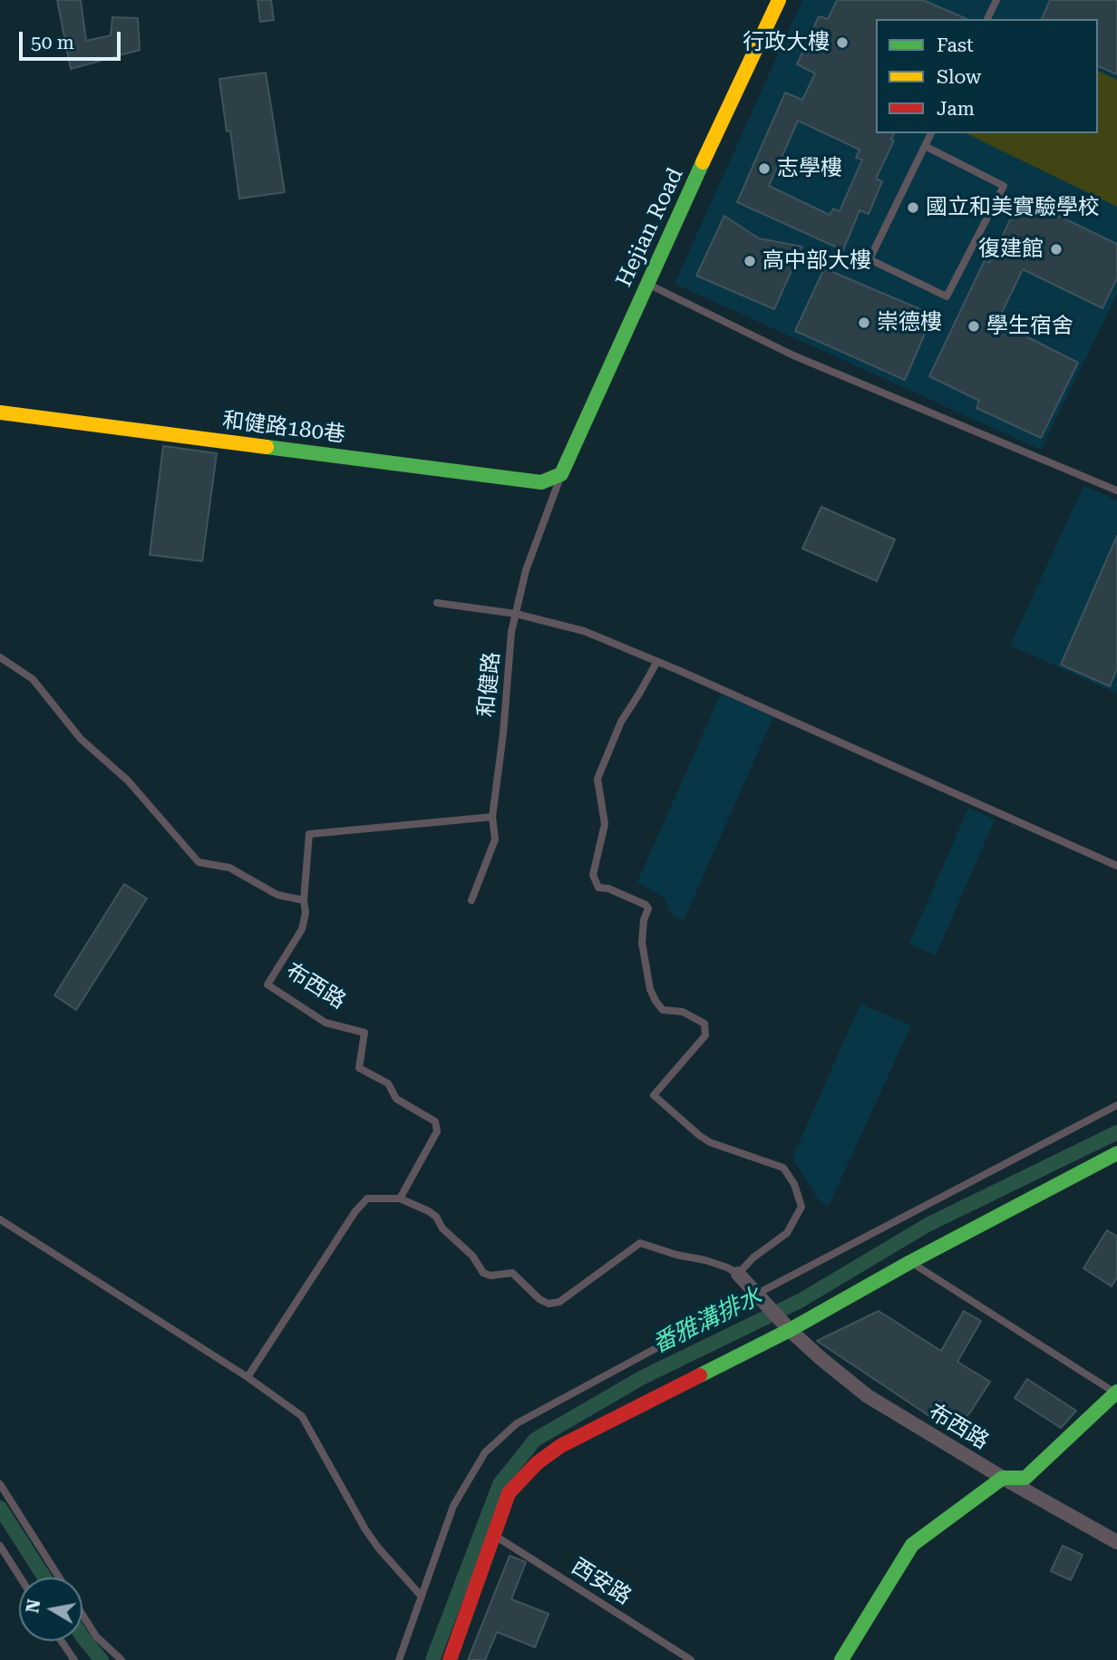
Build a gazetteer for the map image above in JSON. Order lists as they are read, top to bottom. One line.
{"streets":{"street":["Hejian Road","和健路180巷","布西路"],"lane":["和健路","西安路"]},"crossings":[["Hejian Road","和健路180巷"],["Hejian Road","和健路"],["和健路180巷","和健路"],["和健路","布西路"]],"water":["番雅溝排水"],"places":["行政大樓","志學樓","國立和美實驗學校","復建館","高中部大樓","崇德樓","學生宿舍"],"legend":["Fast","Slow","Jam"],"scale_bar":"50 m","north":"left"}
